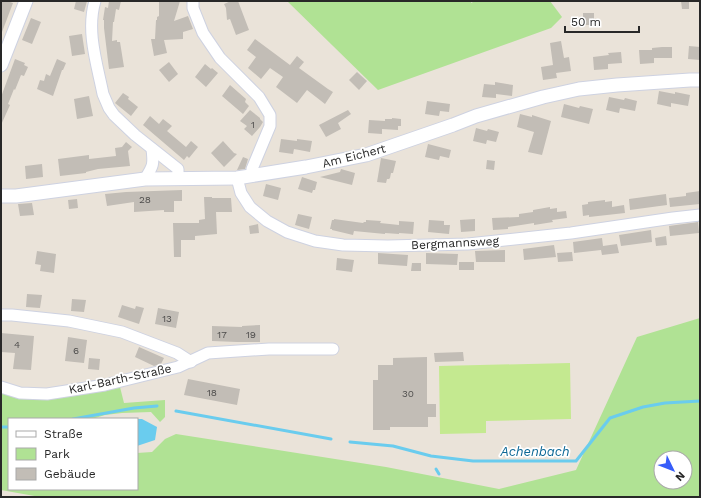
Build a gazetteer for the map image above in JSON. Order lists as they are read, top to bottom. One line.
{"streets":{"street":["Am Eichert","Bergmannsweg","Karl-Barth-Straße"]},"crossings":[["Am Eichert","Bergmannsweg"]],"water":["Achenbach"],"house_numbers":["1","28","13","17","19","4","6","18","30"],"legend":["Straße","Park","Gebäude"],"scale_bar":"50 m","north":"bottom right"}
